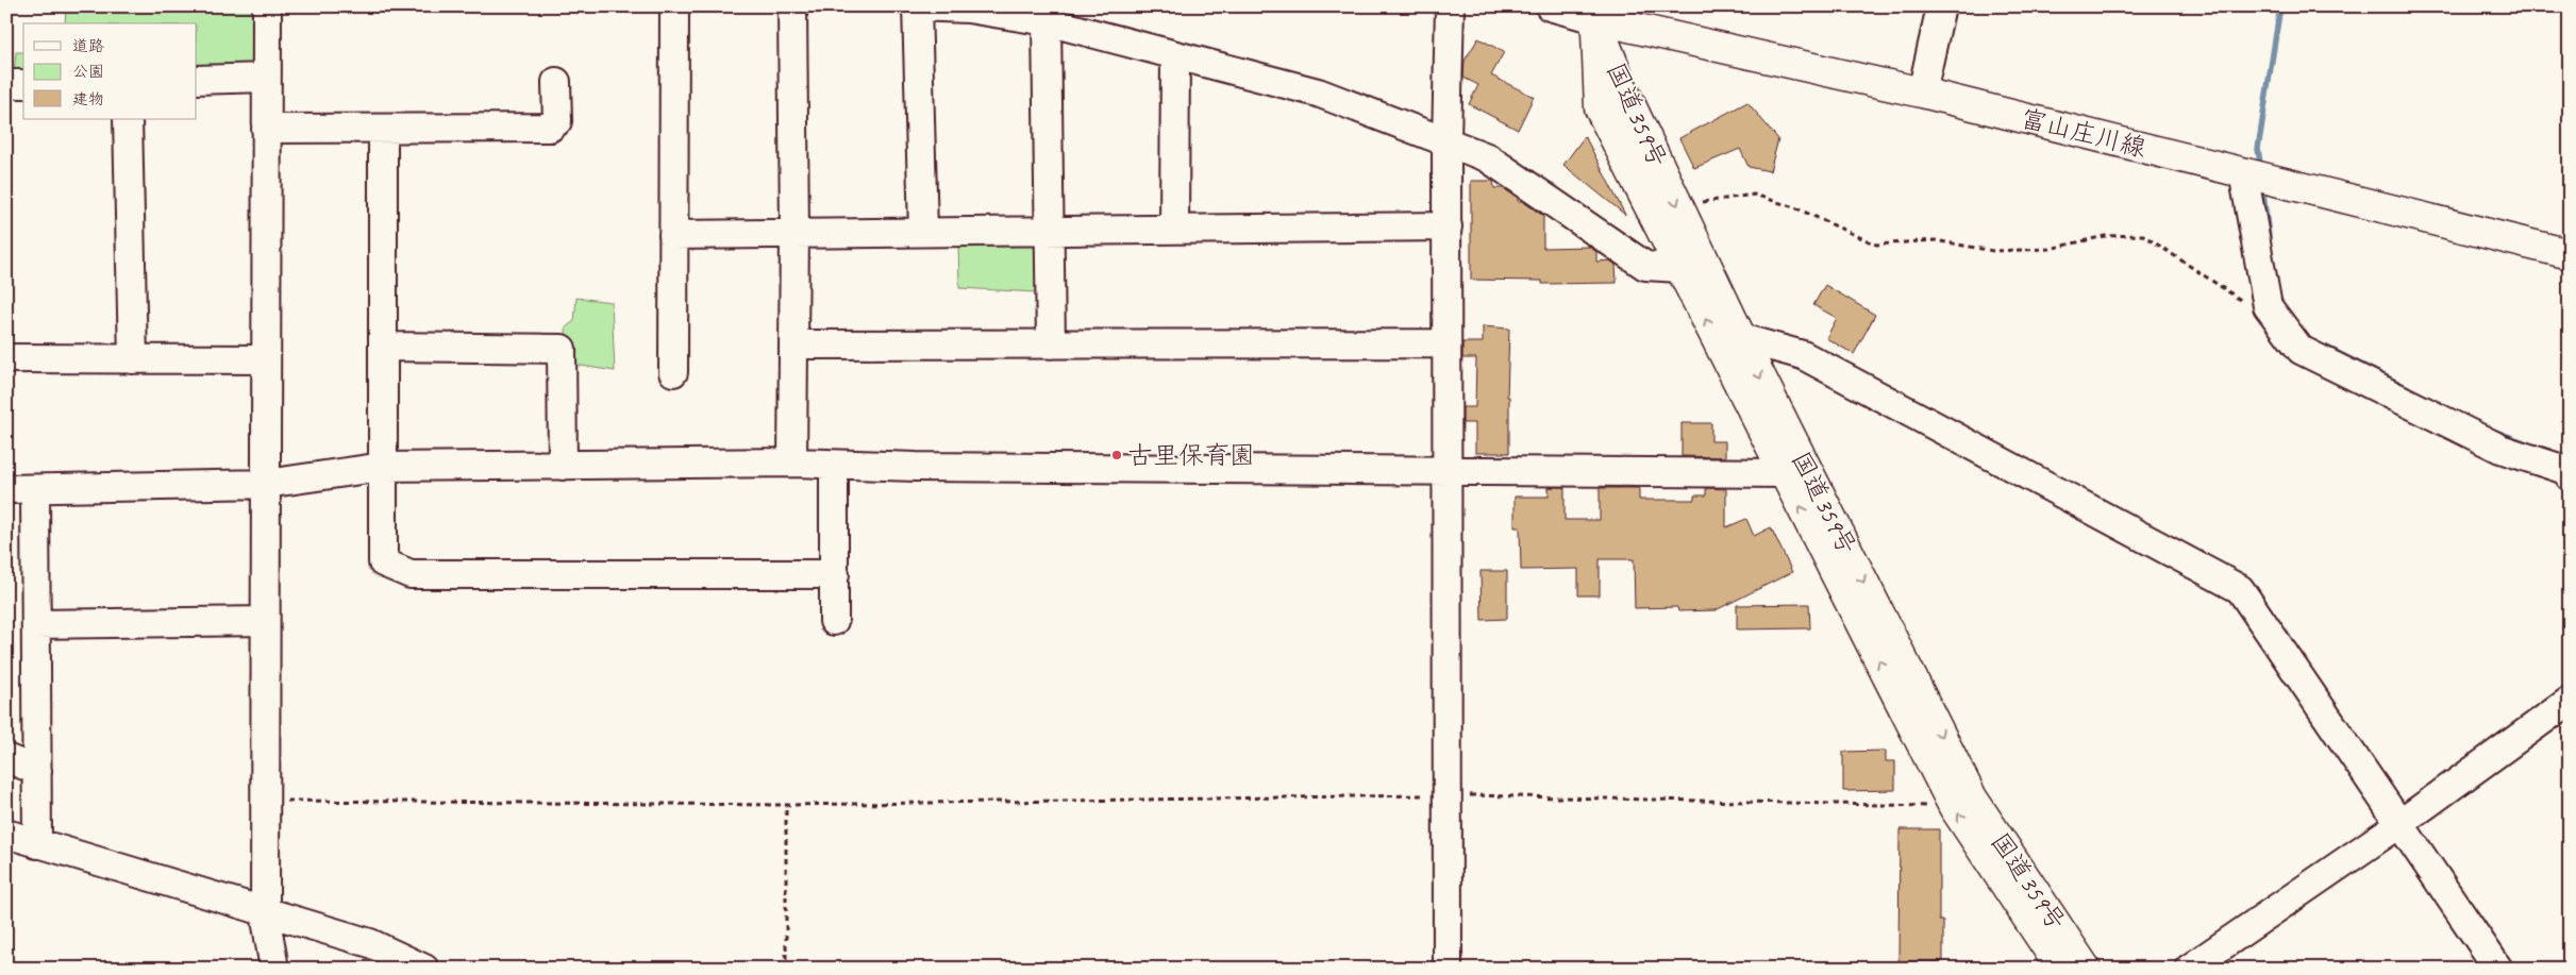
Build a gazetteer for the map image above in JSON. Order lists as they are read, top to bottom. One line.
{"streets":{"main road":["国道359号","富山庄川線"]},"crossings":[["国道359号","富山庄川線"]],"places":["古里保育園"],"legend":["道路","公園","建物"]}
